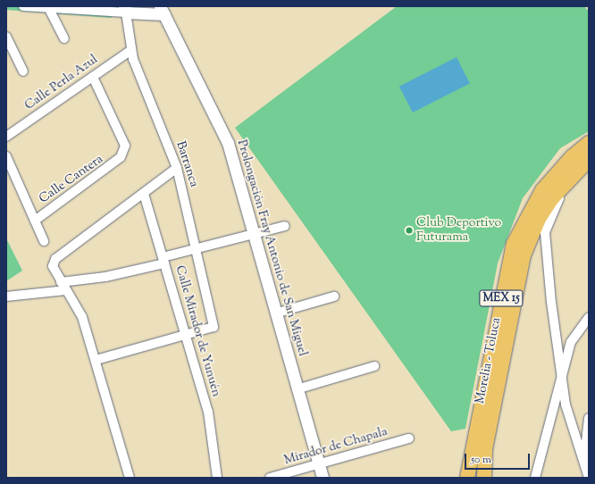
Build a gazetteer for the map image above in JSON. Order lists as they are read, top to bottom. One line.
{"streets":{"main road":["MEX 15","Morelia - Toluca"],"street":["Calle Perla Azul","Barranca","Calle Cantera","Prolongación Fray Antonio de San Miguel","Calle Mirador de Yunuén","Mirador de Chapala"]},"crossings":[["Calle Perla Azul","Barranca"],["Calle Perla Azul","Calle Cantera"],["Barranca","Calle Mirador de Yunuén"],["Prolongación Fray Antonio de San Miguel","Mirador de Chapala"]],"places":["Club Deportivo Futurama"],"scale_bar":"50 m"}
